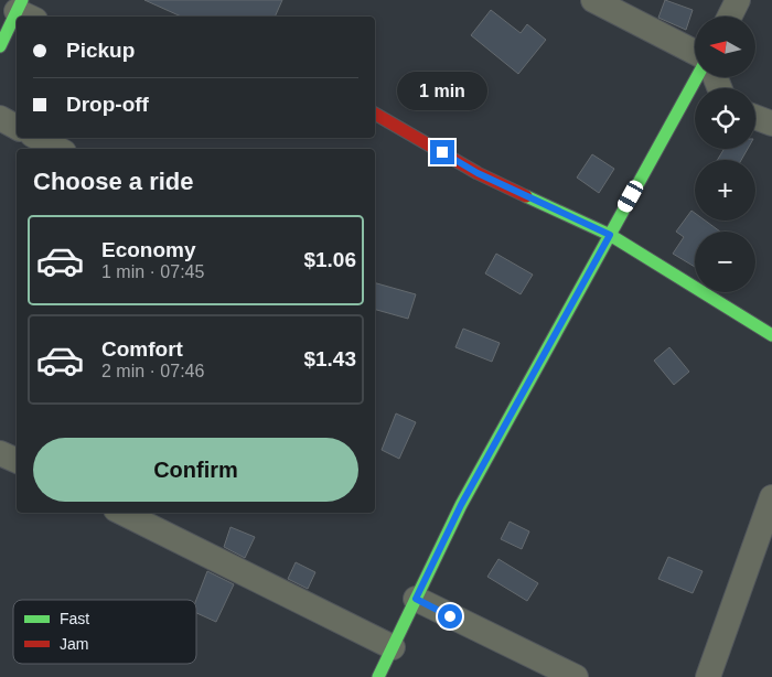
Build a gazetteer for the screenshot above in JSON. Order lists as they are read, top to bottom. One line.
{"legend":["Fast","Jam"],"north":"left","page":{"map_buttons":["+","−"],"banner":["Pickup","Drop-off"],"bubble":"1 min","heading":"Choose a ride","list":[{"name":"Economy","note":"1 min · 07:45","value":"$1.06"},{"name":"Comfort","note":"2 min · 07:46","value":"$1.43"}],"buttons":"Confirm"}}
